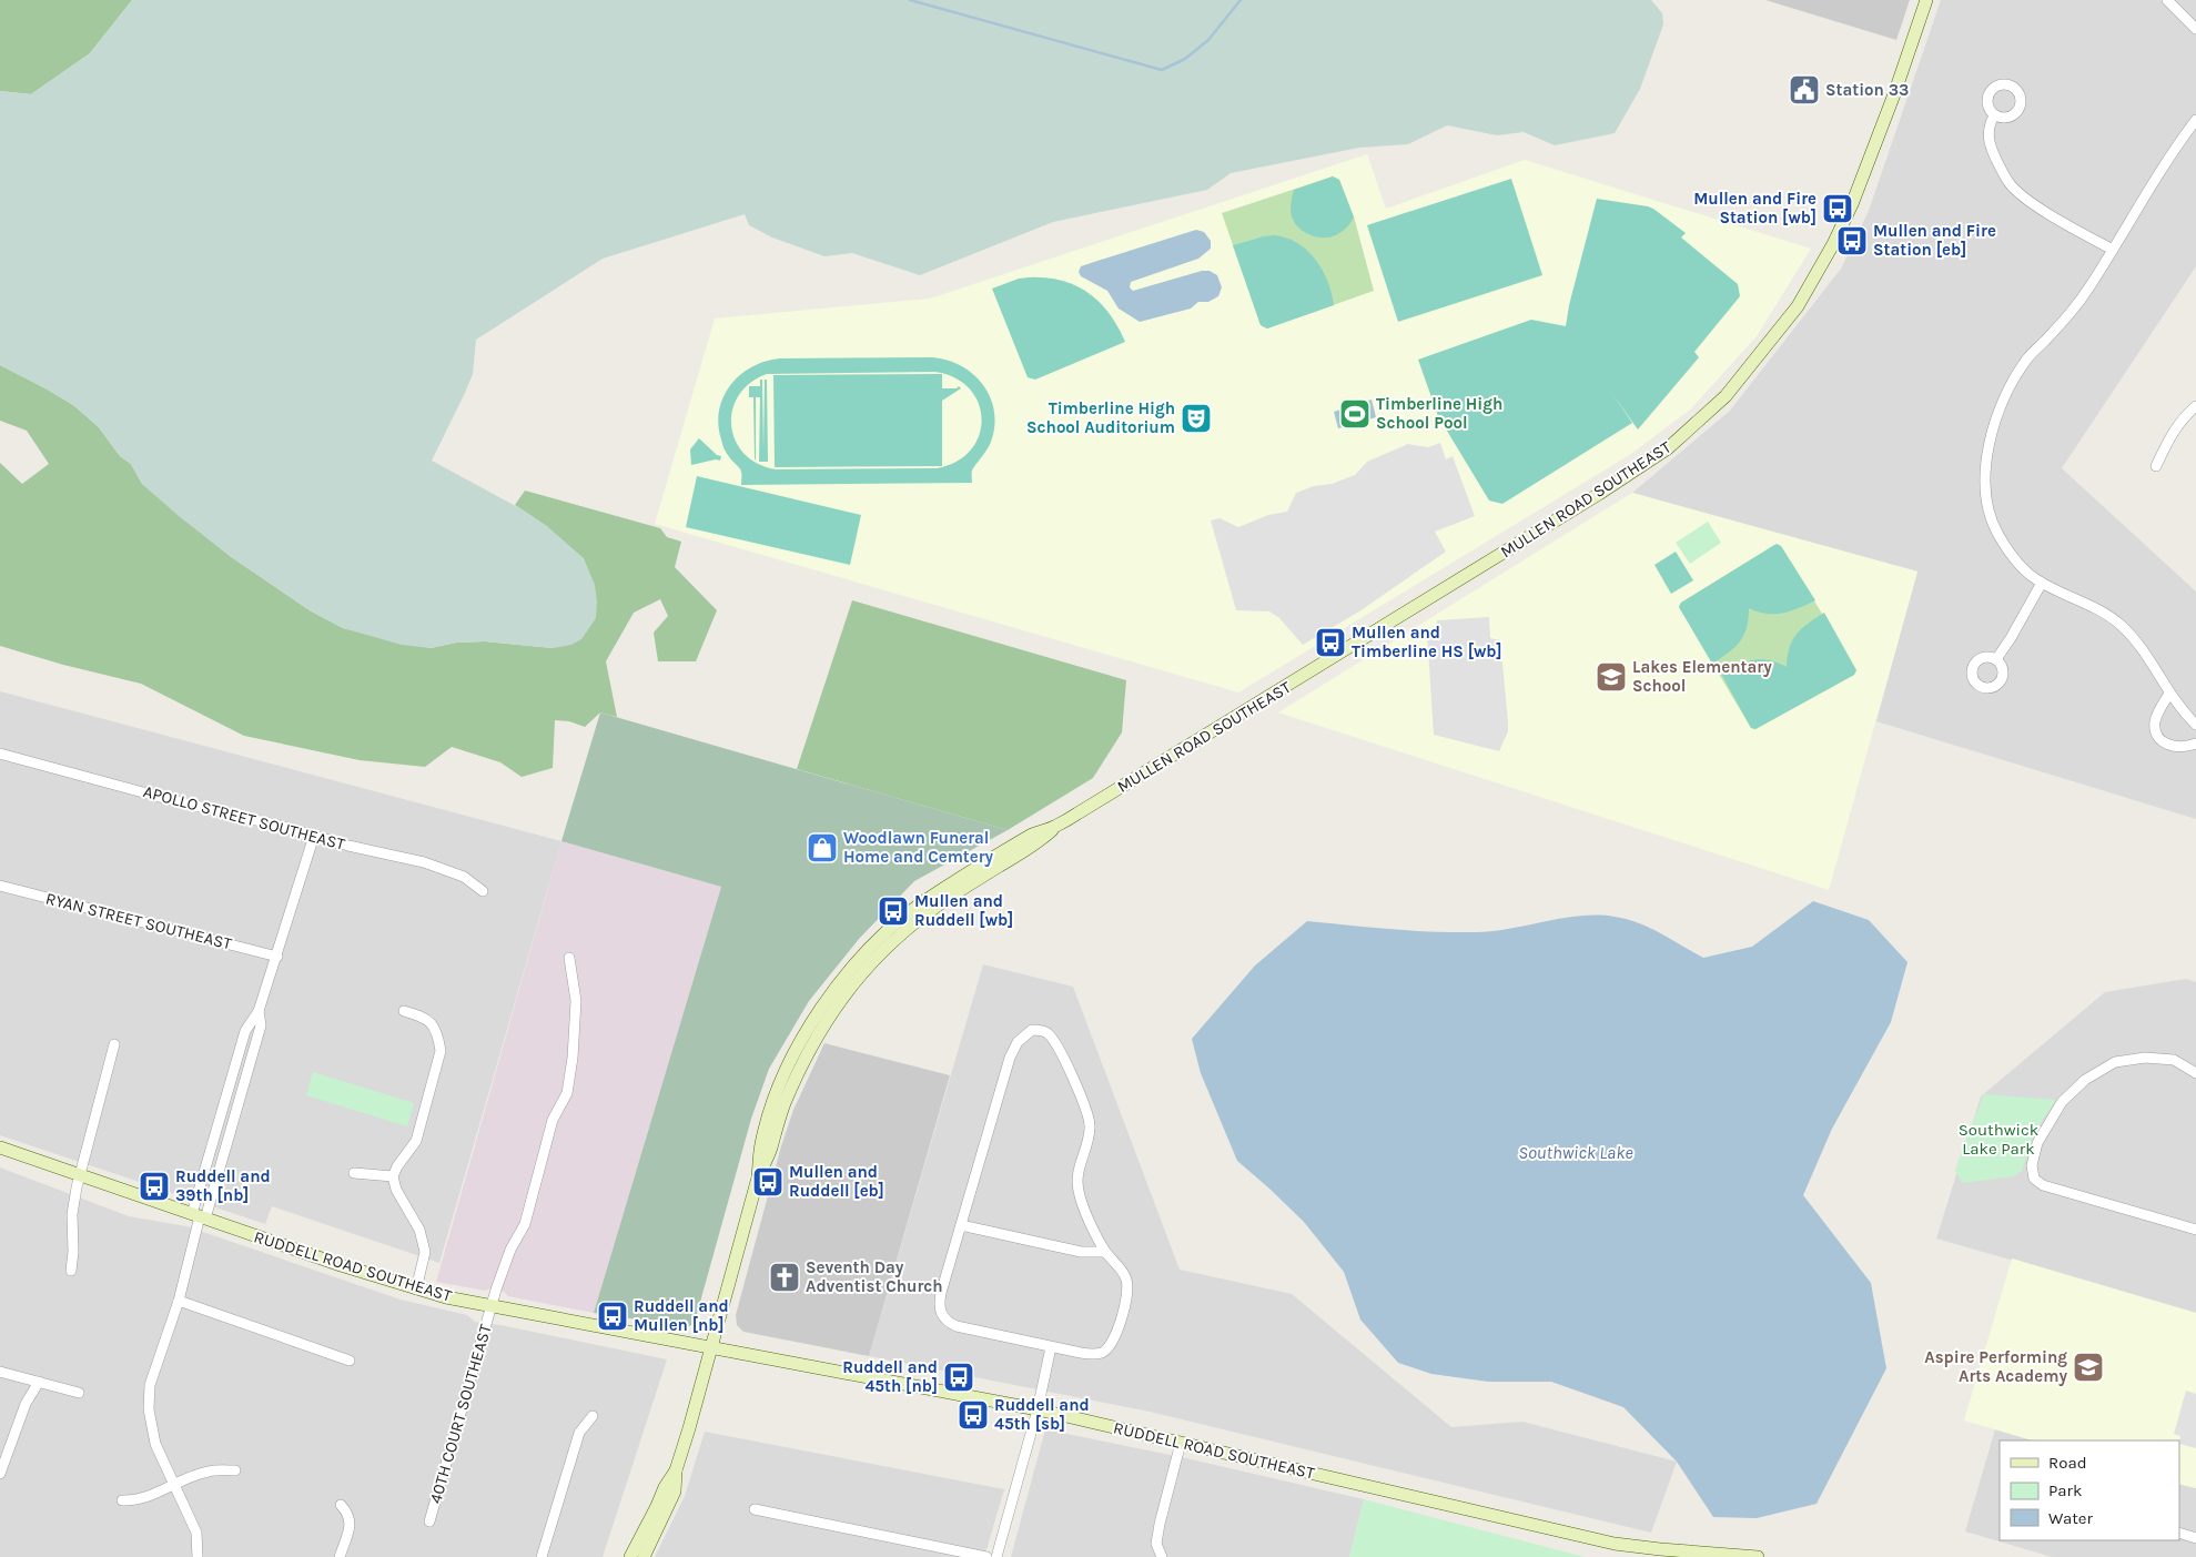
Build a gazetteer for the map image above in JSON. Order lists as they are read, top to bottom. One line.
{"streets":{"street":["MULLEN ROAD SOUTHEAST","APOLLO STREET SOUTHEAST","RYAN STREET SOUTHEAST","RUDDELL ROAD SOUTHEAST","40TH COURT SOUTHEAST"]},"crossings":[["MULLEN ROAD SOUTHEAST","RUDDELL ROAD SOUTHEAST"],["RUDDELL ROAD SOUTHEAST","40TH COURT SOUTHEAST"]],"water":["Southwick Lake"],"parks":["Southwick Lake Park"],"places":{"public building":["Station 33"],"bus stop":["Mullen and Fire Station [wb]","Mullen and Fire Station [eb]","Mullen and Timberline HS [wb]","Mullen and Ruddell [wb]","Mullen and Ruddell [eb]","Ruddell and 39th [nb]","Ruddell and Mullen [nb]","Ruddell and 45th [nb]","Ruddell and 45th [sb]"],"sports":["Timberline High School Pool"],"theatre":["Timberline High School Auditorium"],"school or university":["Lakes Elementary School","Aspire Performing Arts Academy"],"shop":["Woodlawn Funeral Home and Cemtery"],"church":["Seventh Day Adventist Church"]},"legend":["Road","Park","Water"]}
